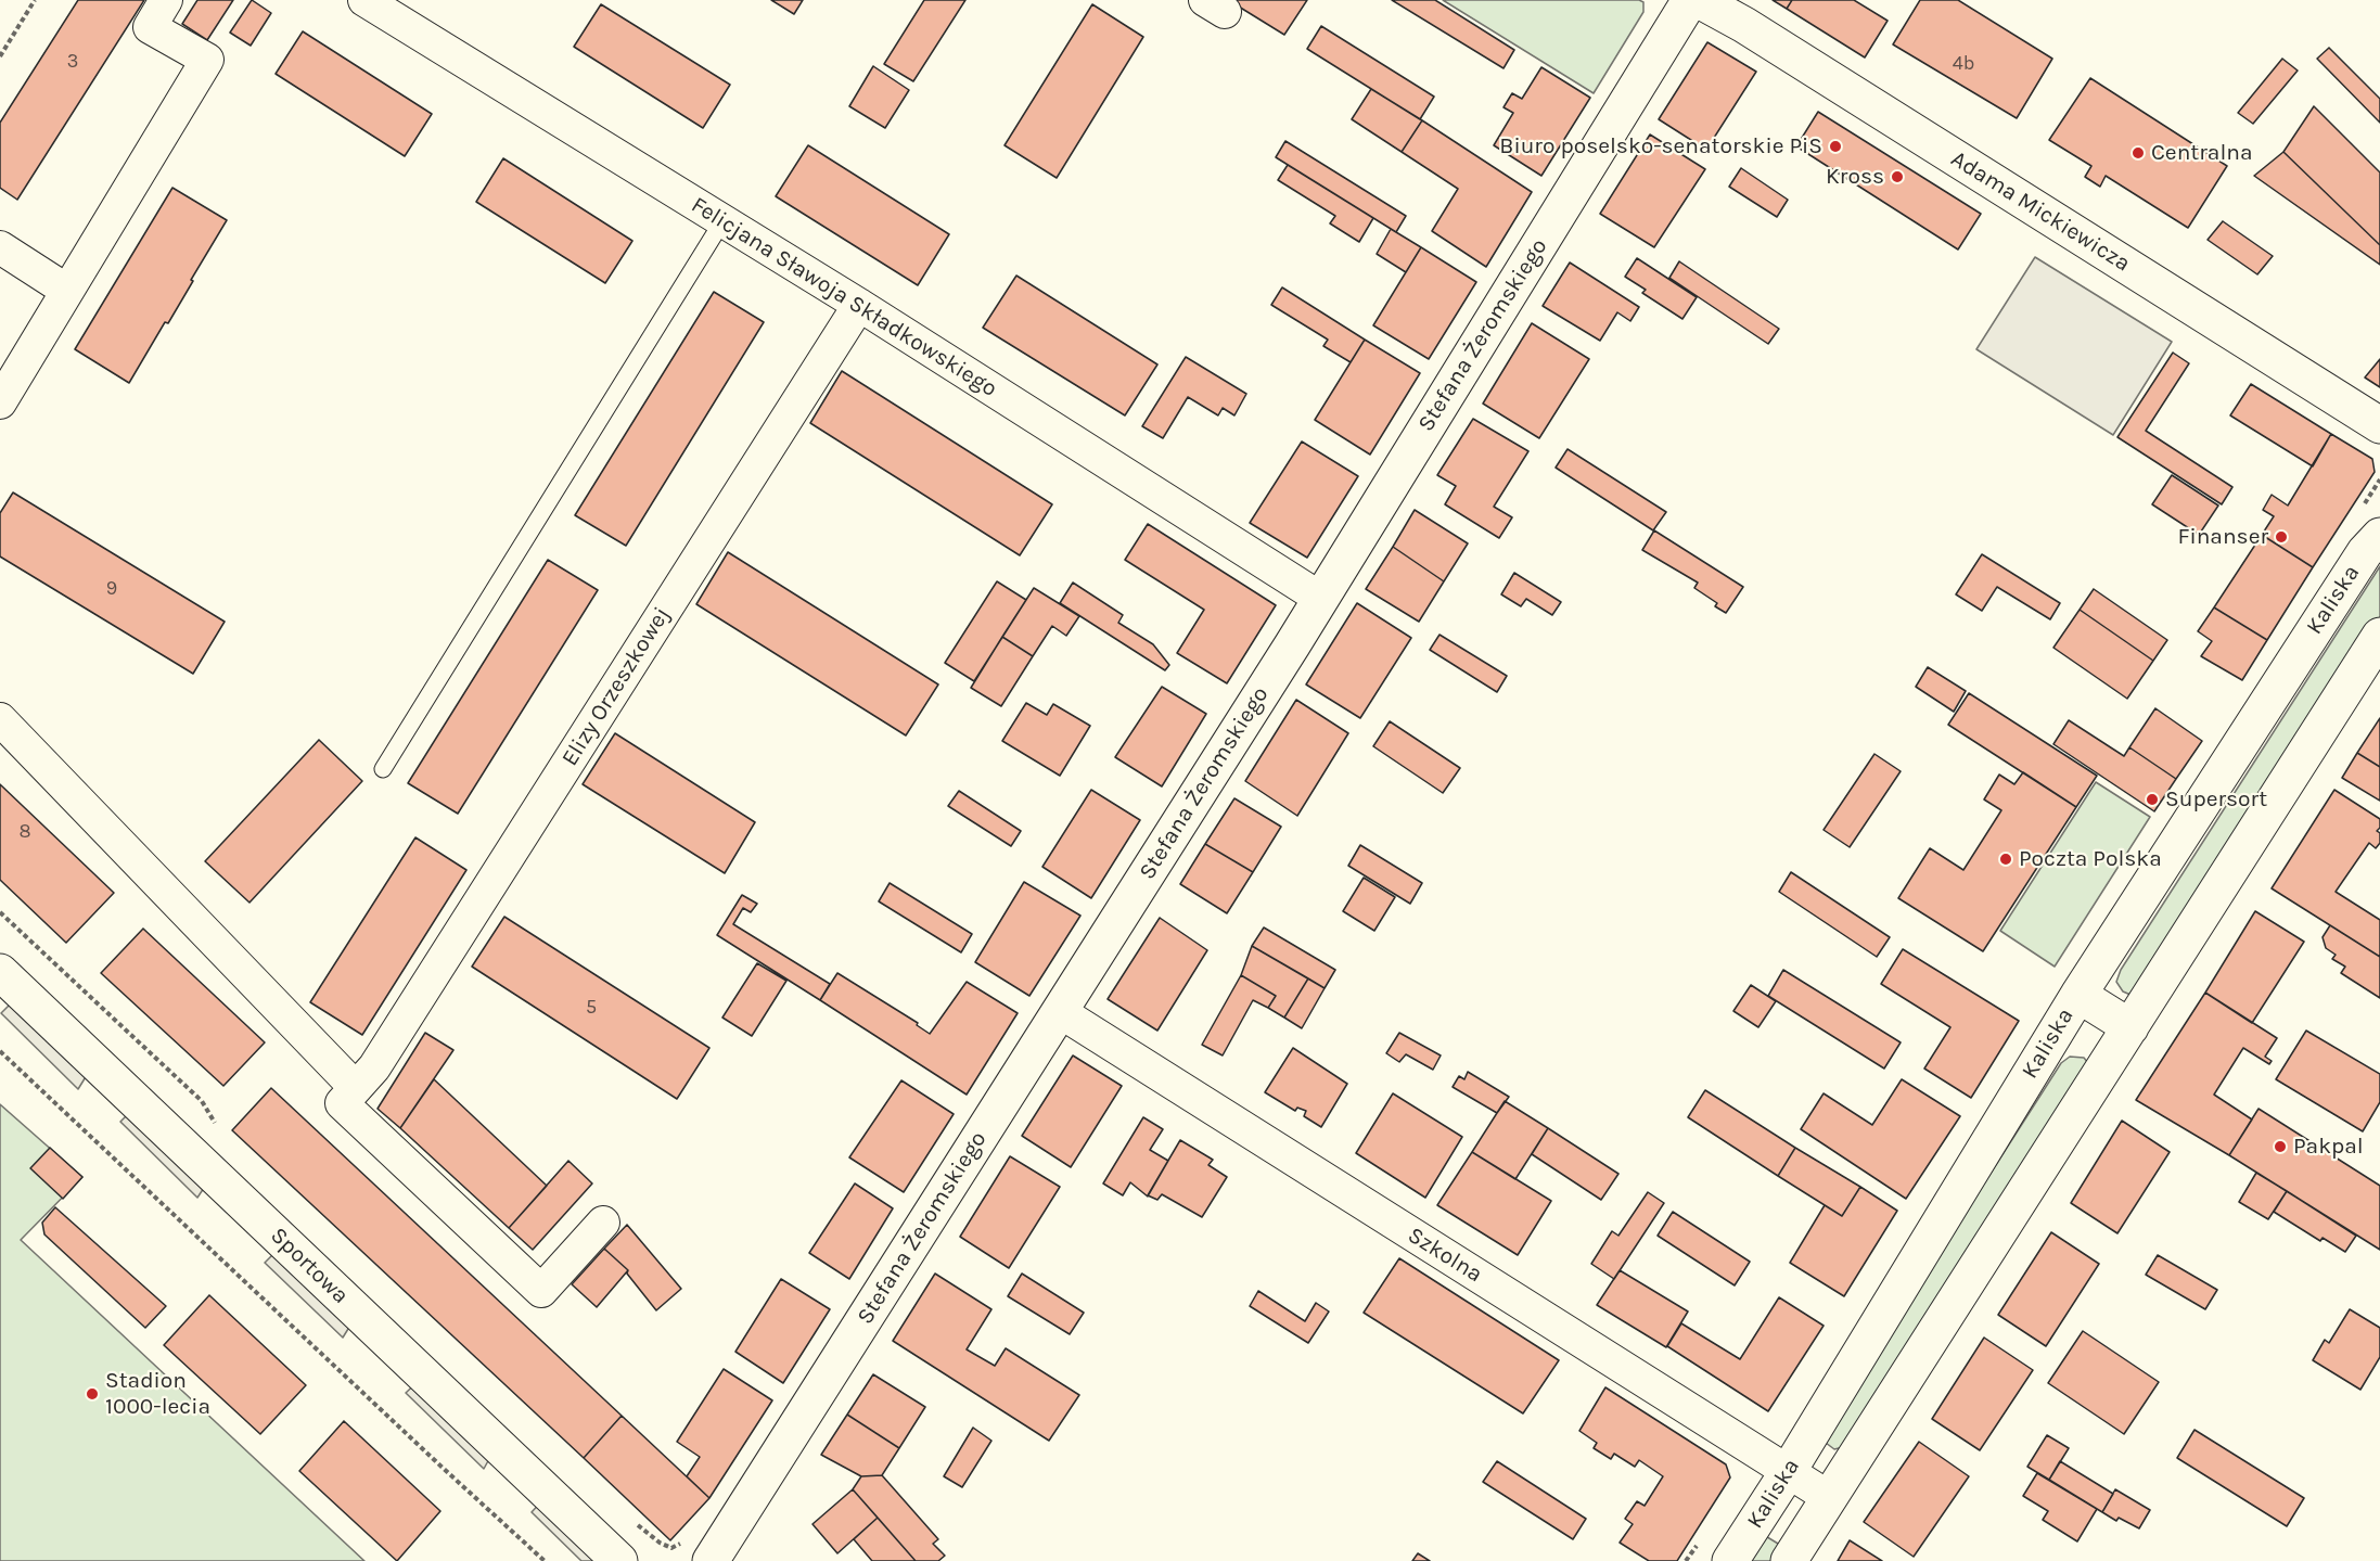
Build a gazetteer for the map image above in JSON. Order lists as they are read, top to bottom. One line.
{"streets":{"street":["Adama Mickiewicza","Felicjana Sławoja Składkowskiego","Stefana Żeromskiego","Kaliska","Elizy Orzeszkowej","Szkolna","Sportowa"]},"crossings":[["Felicjana Sławoja Składkowskiego","Stefana Żeromskiego"],["Felicjana Sławoja Składkowskiego","Elizy Orzeszkowej"],["Stefana Żeromskiego","Szkolna"],["Kaliska","Szkolna"]],"places":["Biuro poselsko-senatorskie PiS","Centralna","Kross","Finanser","Supersort","Poczta Polska","Pakpal","Stadion 1000-lecia"],"house_numbers":["3","4b","9","8","5"]}
